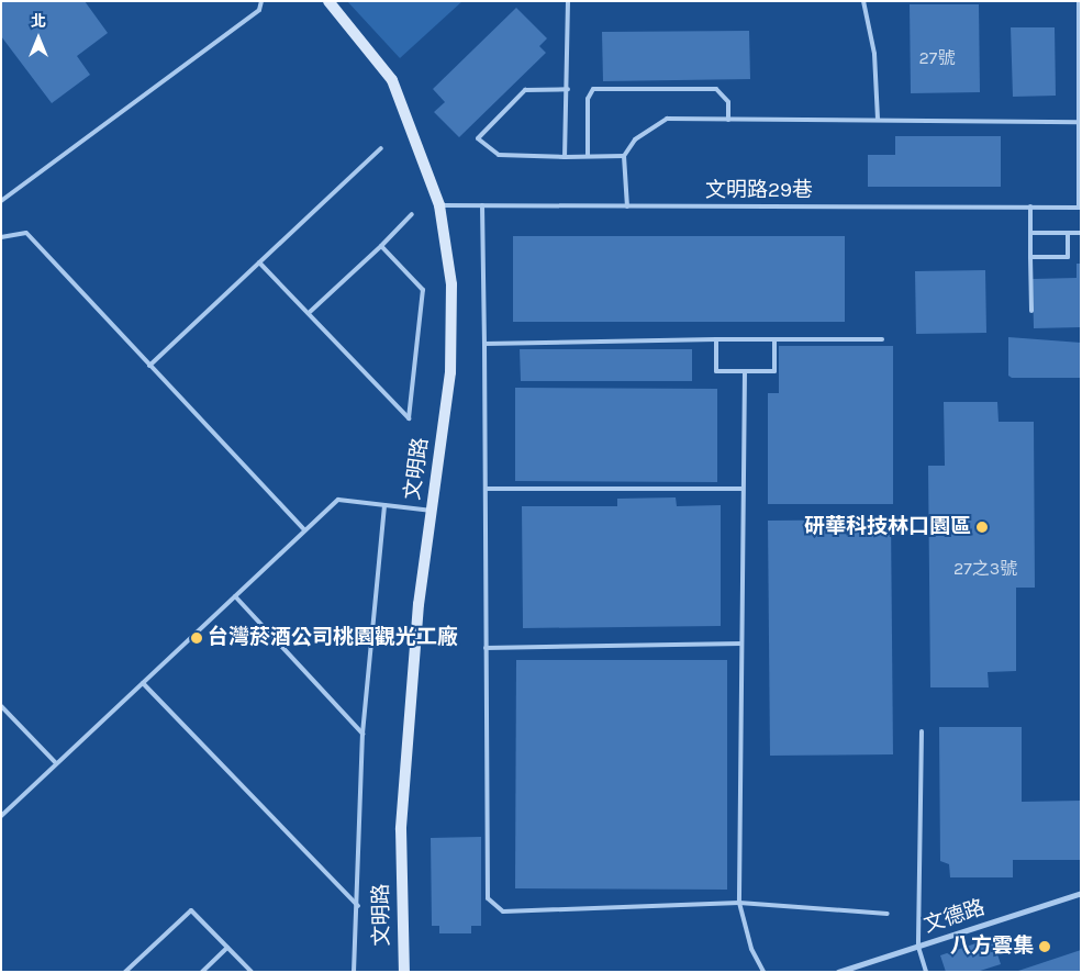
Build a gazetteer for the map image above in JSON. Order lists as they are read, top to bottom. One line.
{"streets":{"street":["文明路","文德路"],"lane":["文明路29巷"]},"crossings":[["文明路29巷","文明路"]],"places":["研華科技林口園區","台灣菸酒公司桃園觀光工廠","八方雲集"],"house_numbers":["27號","27之3號"],"north":"top"}
